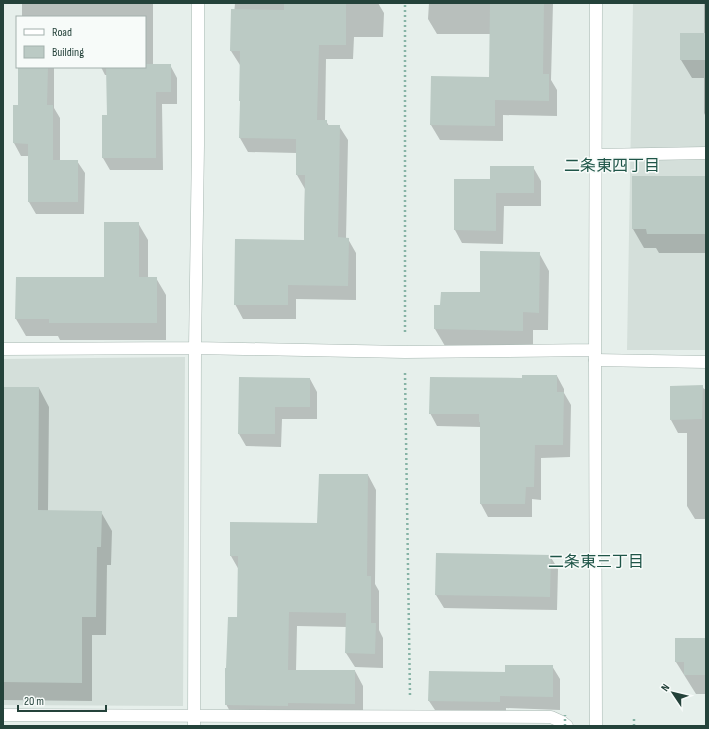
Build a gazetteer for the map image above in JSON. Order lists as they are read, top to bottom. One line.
{"districts":["二条東四丁目","二条東三丁目"],"legend":["Road","Building"],"scale_bar":"20 m","north":"top left"}
